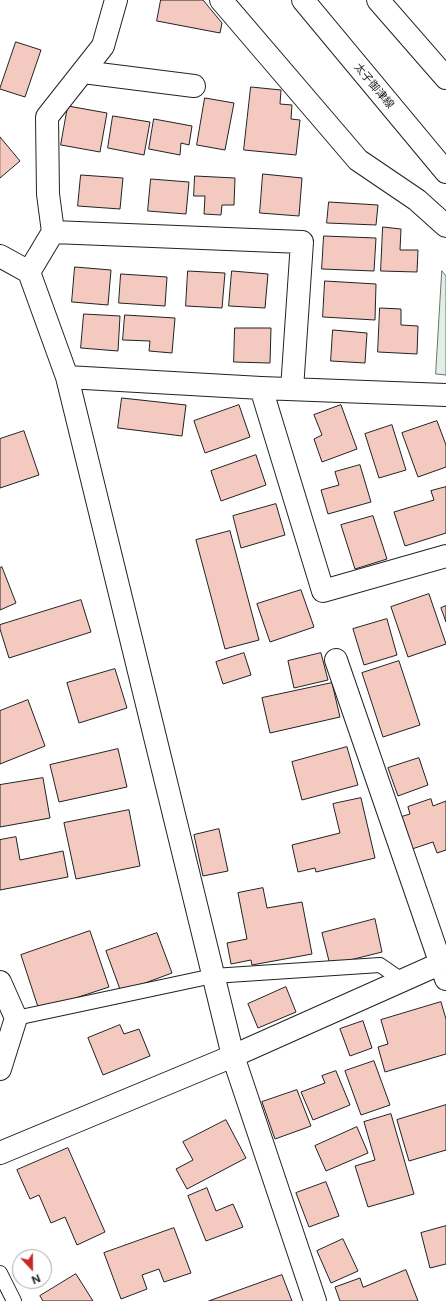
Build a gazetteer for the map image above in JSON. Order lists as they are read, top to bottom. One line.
{"streets":{"street":["太子御津線"]},"north":"bottom"}
